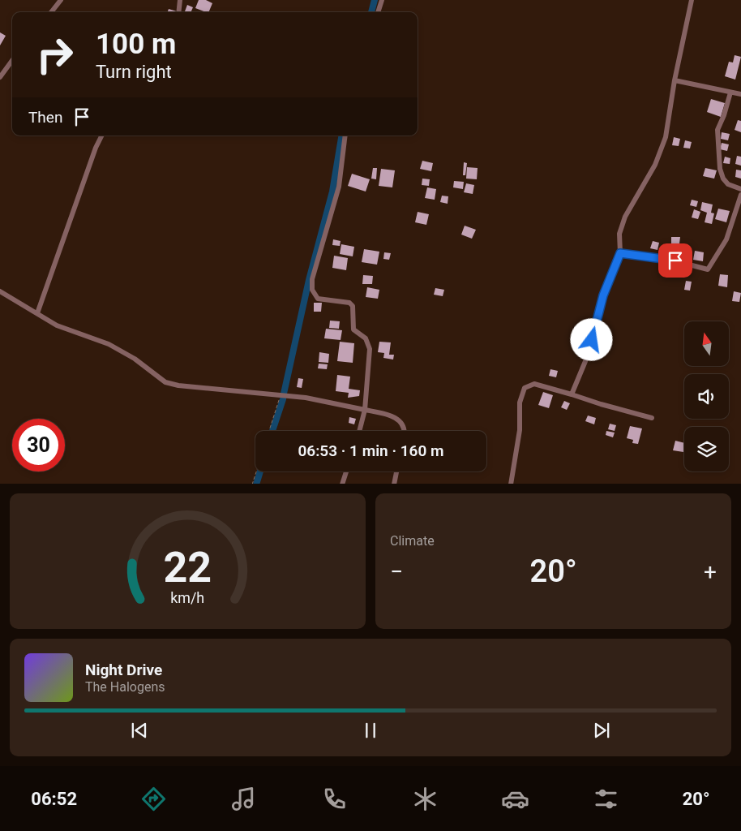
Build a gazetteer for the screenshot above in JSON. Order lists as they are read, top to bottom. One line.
{"north":"top","page":{"turn":["100 m","Turn right"],"then":"Then","limit":"30","trip":"06:53 · 1 min · 160 m","tile":"Climate","heat":["−","20°","+"],"song":["Night Drive","The Halogens"],"tabs":["06:52","20°"],"gauge":["22","km/h"]}}
